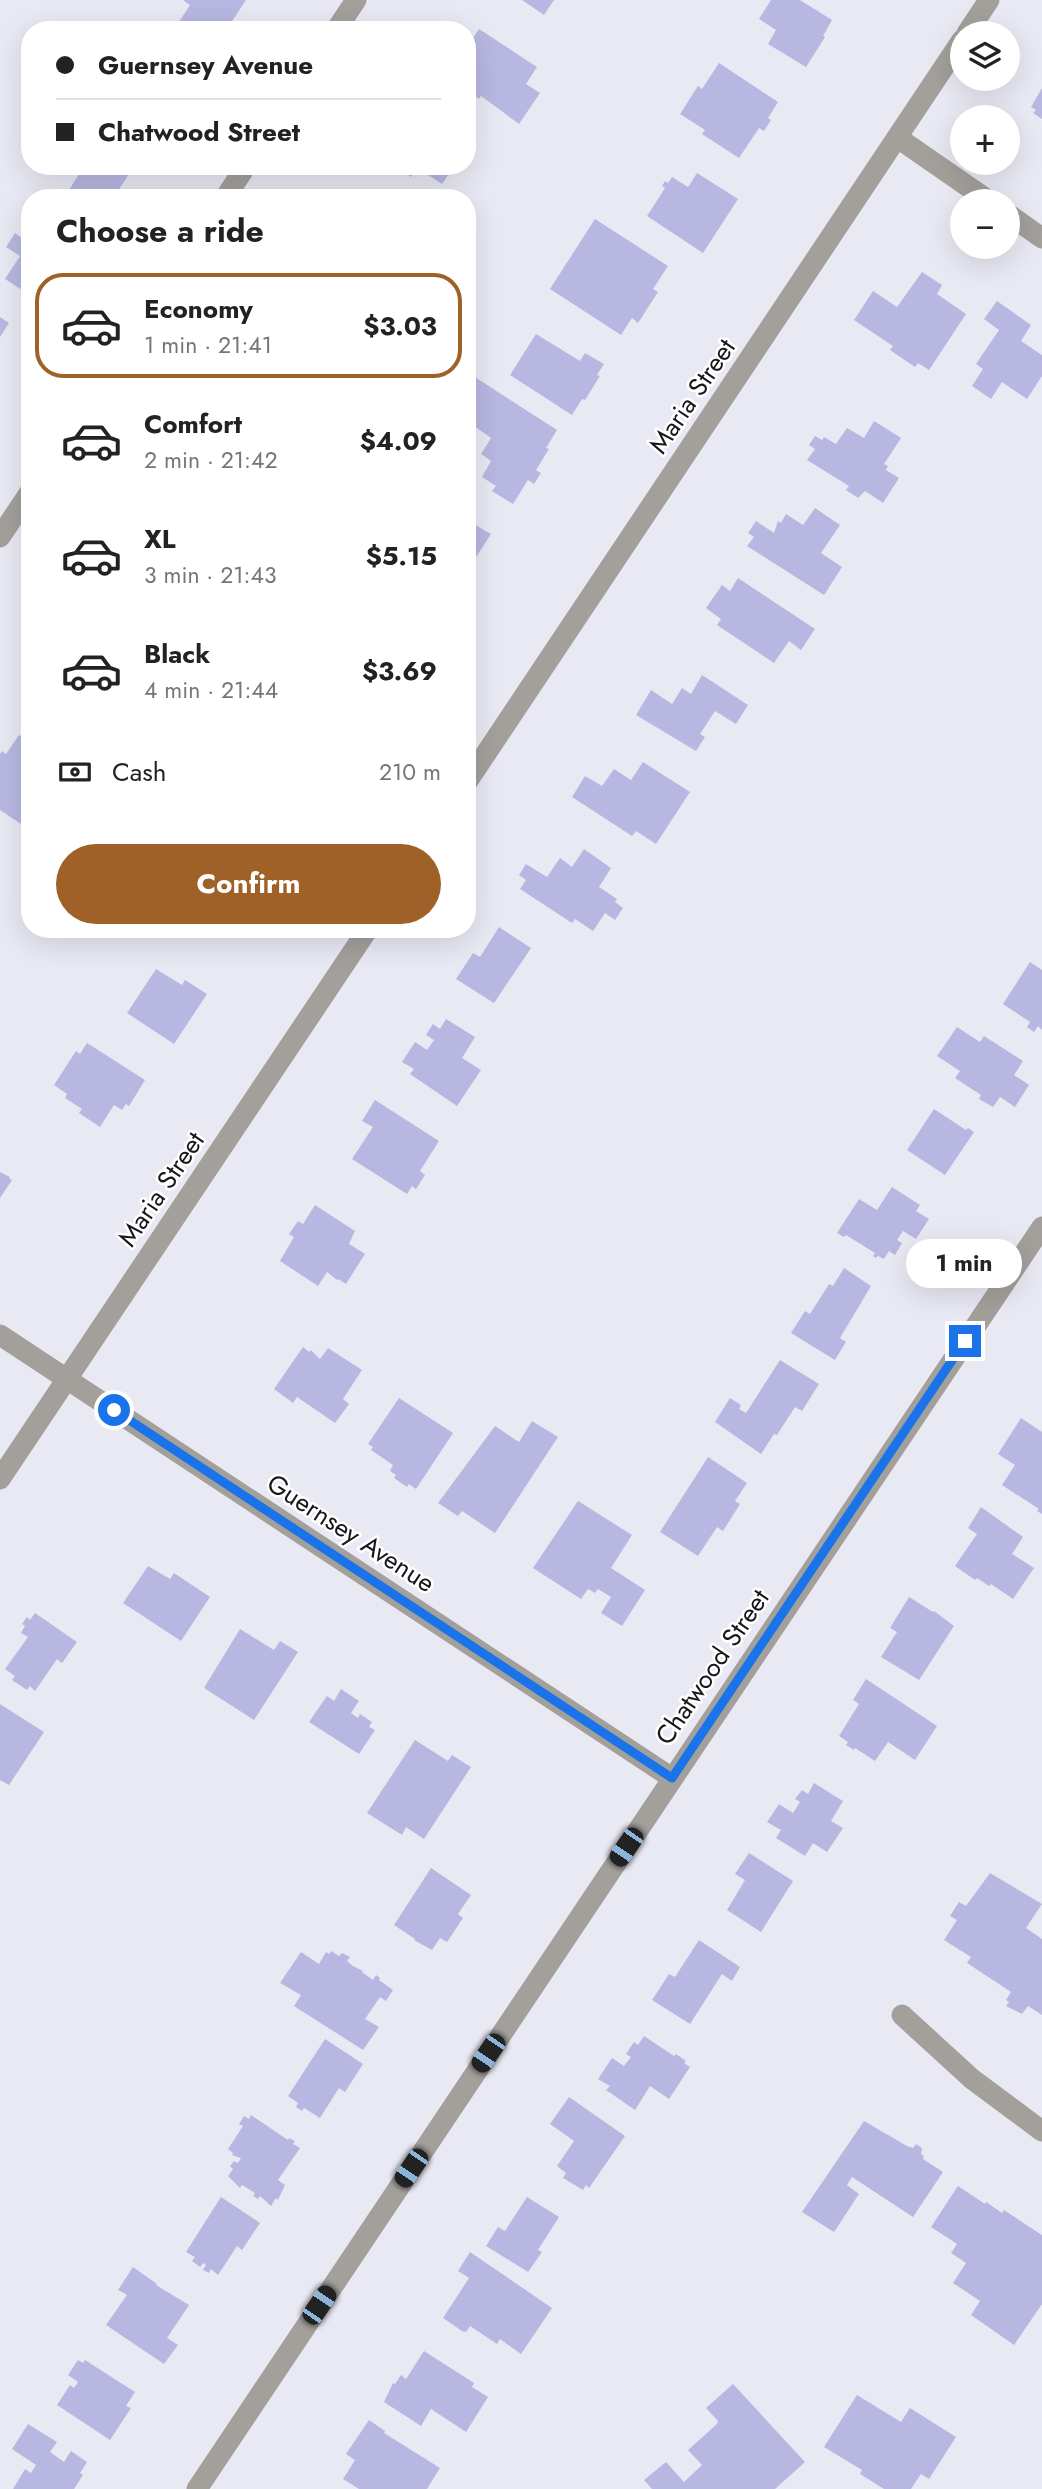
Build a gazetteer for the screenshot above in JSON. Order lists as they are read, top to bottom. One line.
{"streets":{"street":["Maria Street","Guernsey Avenue","Chatwood Street"]},"crossings":[["Maria Street","Guernsey Avenue"],["Guernsey Avenue","Chatwood Street"]],"page":{"map_buttons":["+","−"],"banner":["Guernsey Avenue","Chatwood Street"],"heading":"Choose a ride","list":[{"name":"Economy","note":"1 min · 21:41","value":"$3.03"},{"name":"Comfort","note":"2 min · 21:42","value":"$4.09"},{"name":"XL","note":"3 min · 21:43","value":"$5.15"},{"name":"Black","note":"4 min · 21:44","value":"$3.69"}],"pay":["Cash","210 m"],"buttons":"Confirm","bubble":"1 min"}}
